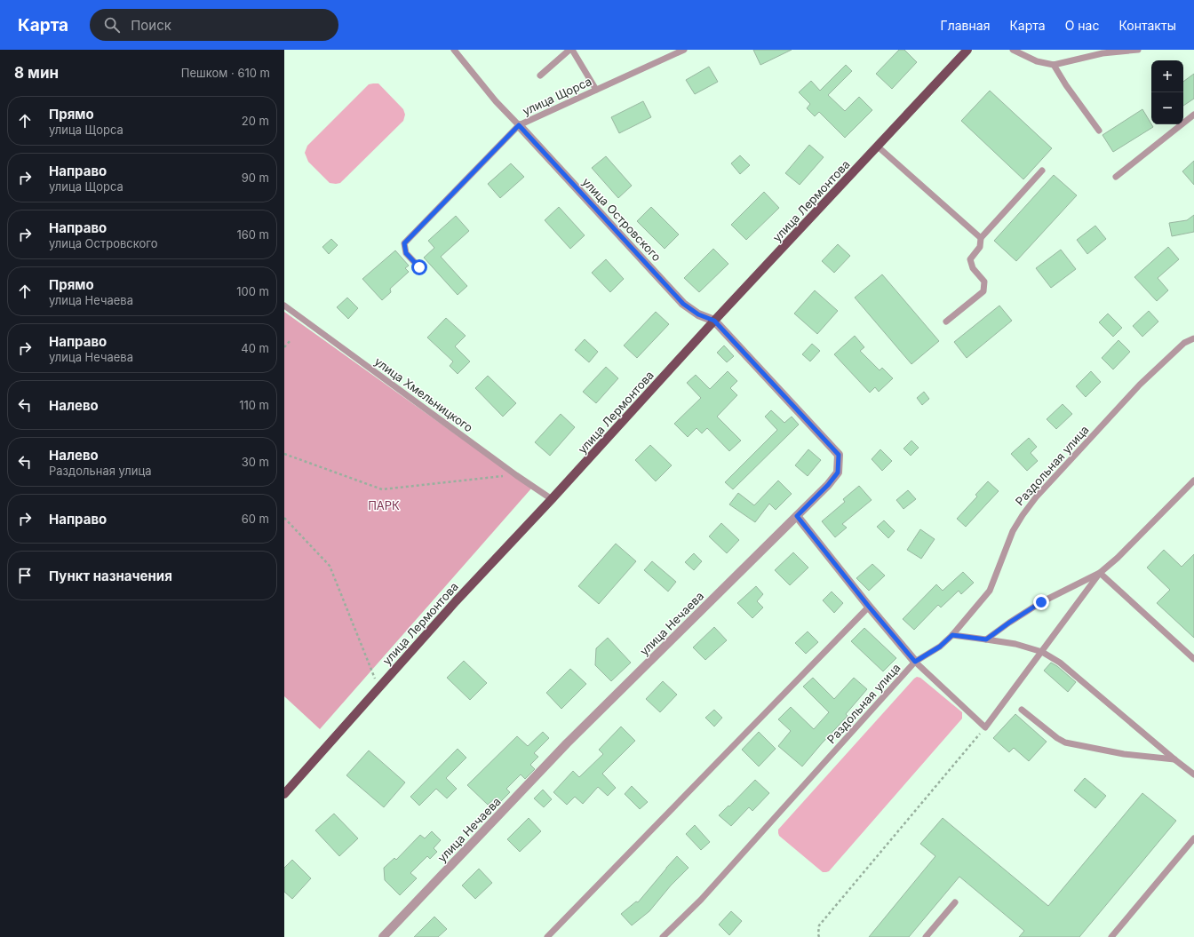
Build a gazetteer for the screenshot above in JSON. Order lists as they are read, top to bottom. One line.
{"streets":{"main road":["улица Лермонтова"],"street":["улица Островского","улица Нечаева"],"lane":["улица Щорса","улица Хмельницкого","Раздольная улица"]},"crossings":[["улица Щорса","улица Островского"],["улица Лермонтова","улица Островского"],["улица Лермонтова","улица Хмельницкого"],["улица Лермонтова","улица Нечаева"],["улица Островского","улица Нечаева"]],"parks":["ПАРК"],"page":{"header":"Карта","search":"Поиск","nav":["Главная","Карта","О нас","Контакты"],"heading":["8 мин","Пешком · 610 m"],"map_buttons":["+","−"],"list":[["Прямо","улица Щорса","20 m"],["Направо","улица Щорса","90 m"],["Направо","улица Островского","160 m"],["Прямо","улица Нечаева","100 m"],["Направо","улица Нечаева","40 m"],["Налево","110 m"],["Налево","Раздольная улица","30 m"],["Направо","60 m"],"Пункт назначения"]}}
